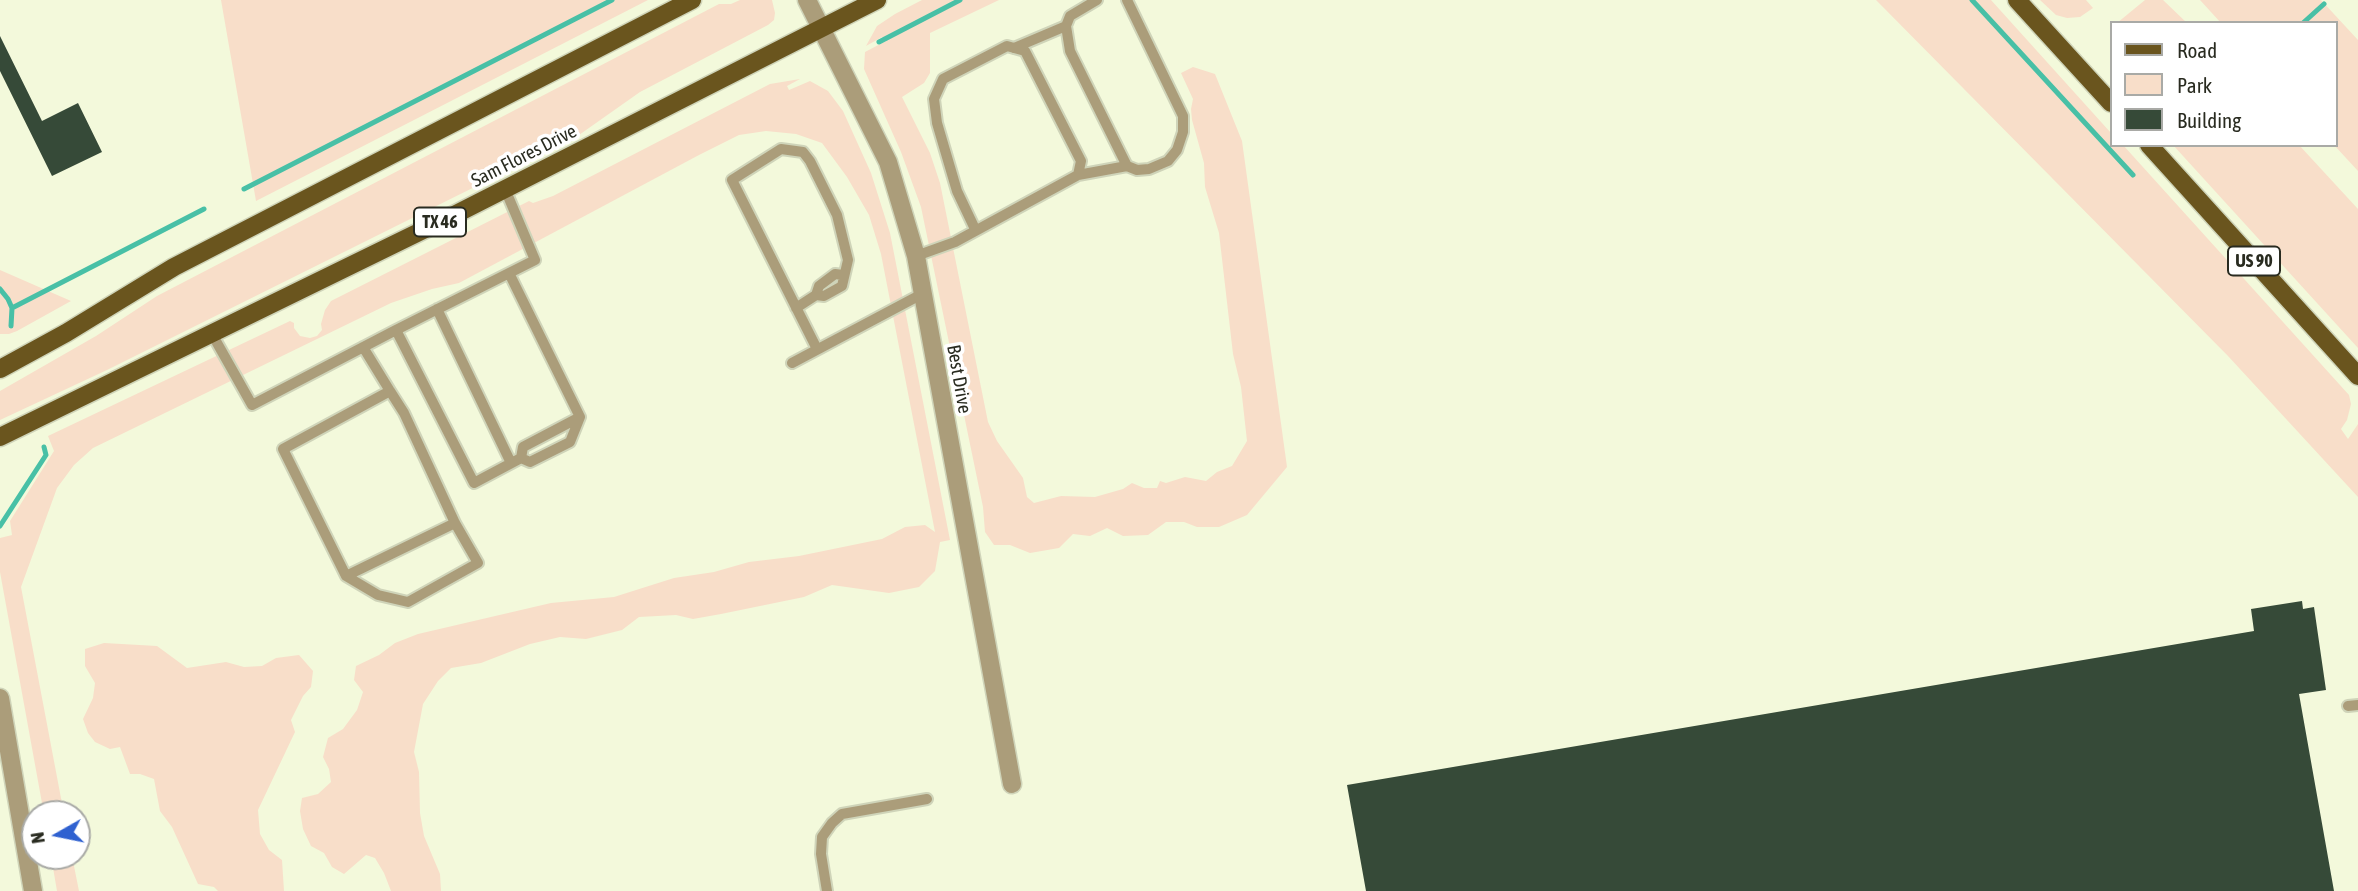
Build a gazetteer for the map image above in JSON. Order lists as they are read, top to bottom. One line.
{"streets":{"main road":["Sam Flores Drive","TX 46","US 90"],"street":["Best Drive"]},"crossings":[["Sam Flores Drive","Best Drive"]],"legend":["Road","Park","Building"],"north":"left"}
